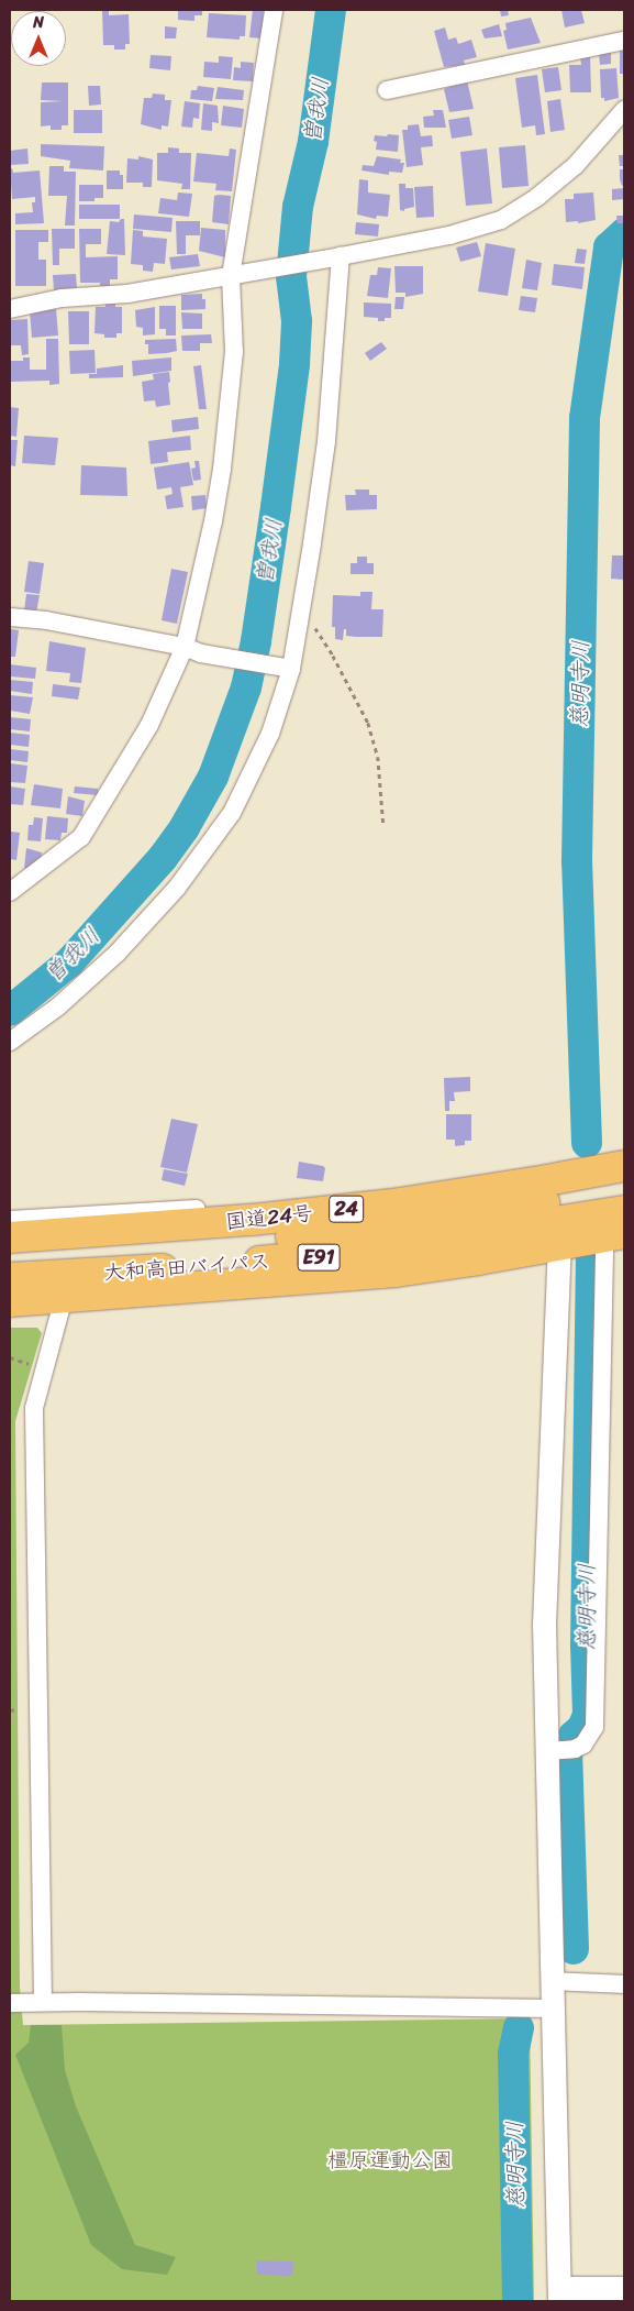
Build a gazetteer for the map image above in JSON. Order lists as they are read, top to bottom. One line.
{"streets":{"highway":["24","国道24号","E91","大和高田バイパス"]},"water":["曽我川","慈明寺川"],"parks":["橿原運動公園"],"north":"top"}
